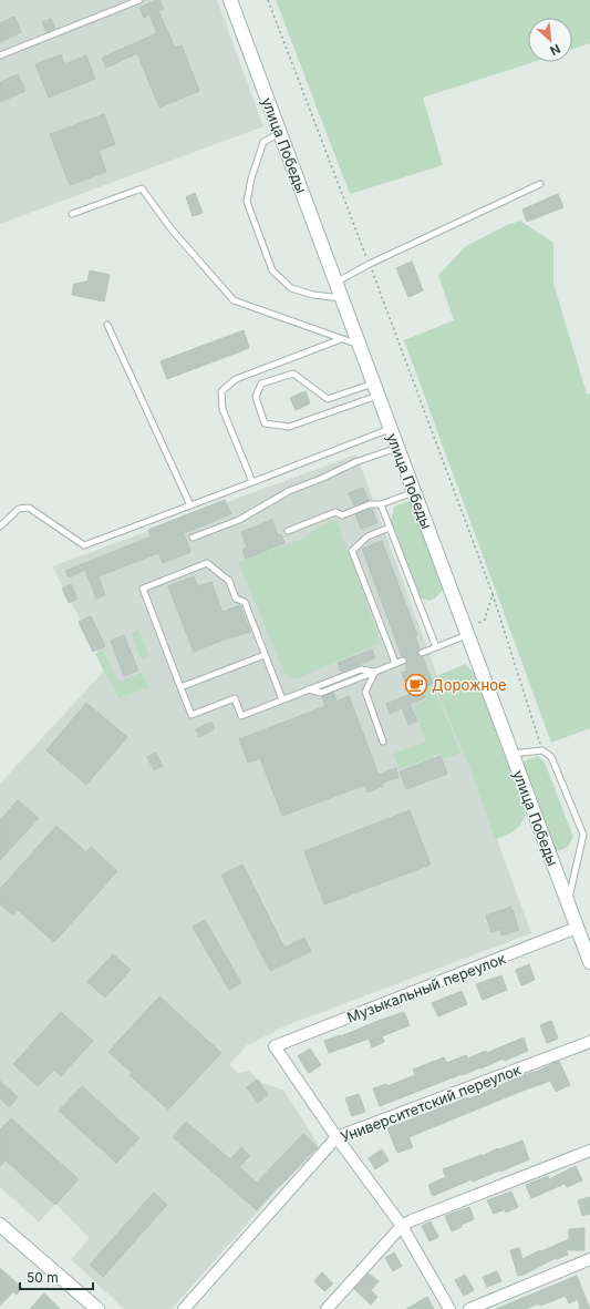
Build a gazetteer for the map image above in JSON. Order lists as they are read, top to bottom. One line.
{"streets":{"main road":["улица Победы"],"street":["Музыкальный переулок","Университетский переулок"]},"crossings":[["улица Победы","Музыкальный переулок"],["Музыкальный переулок","Университетский переулок"]],"places":{"cafe":["Дорожное"]},"scale_bar":"50 m","north":"bottom right"}
